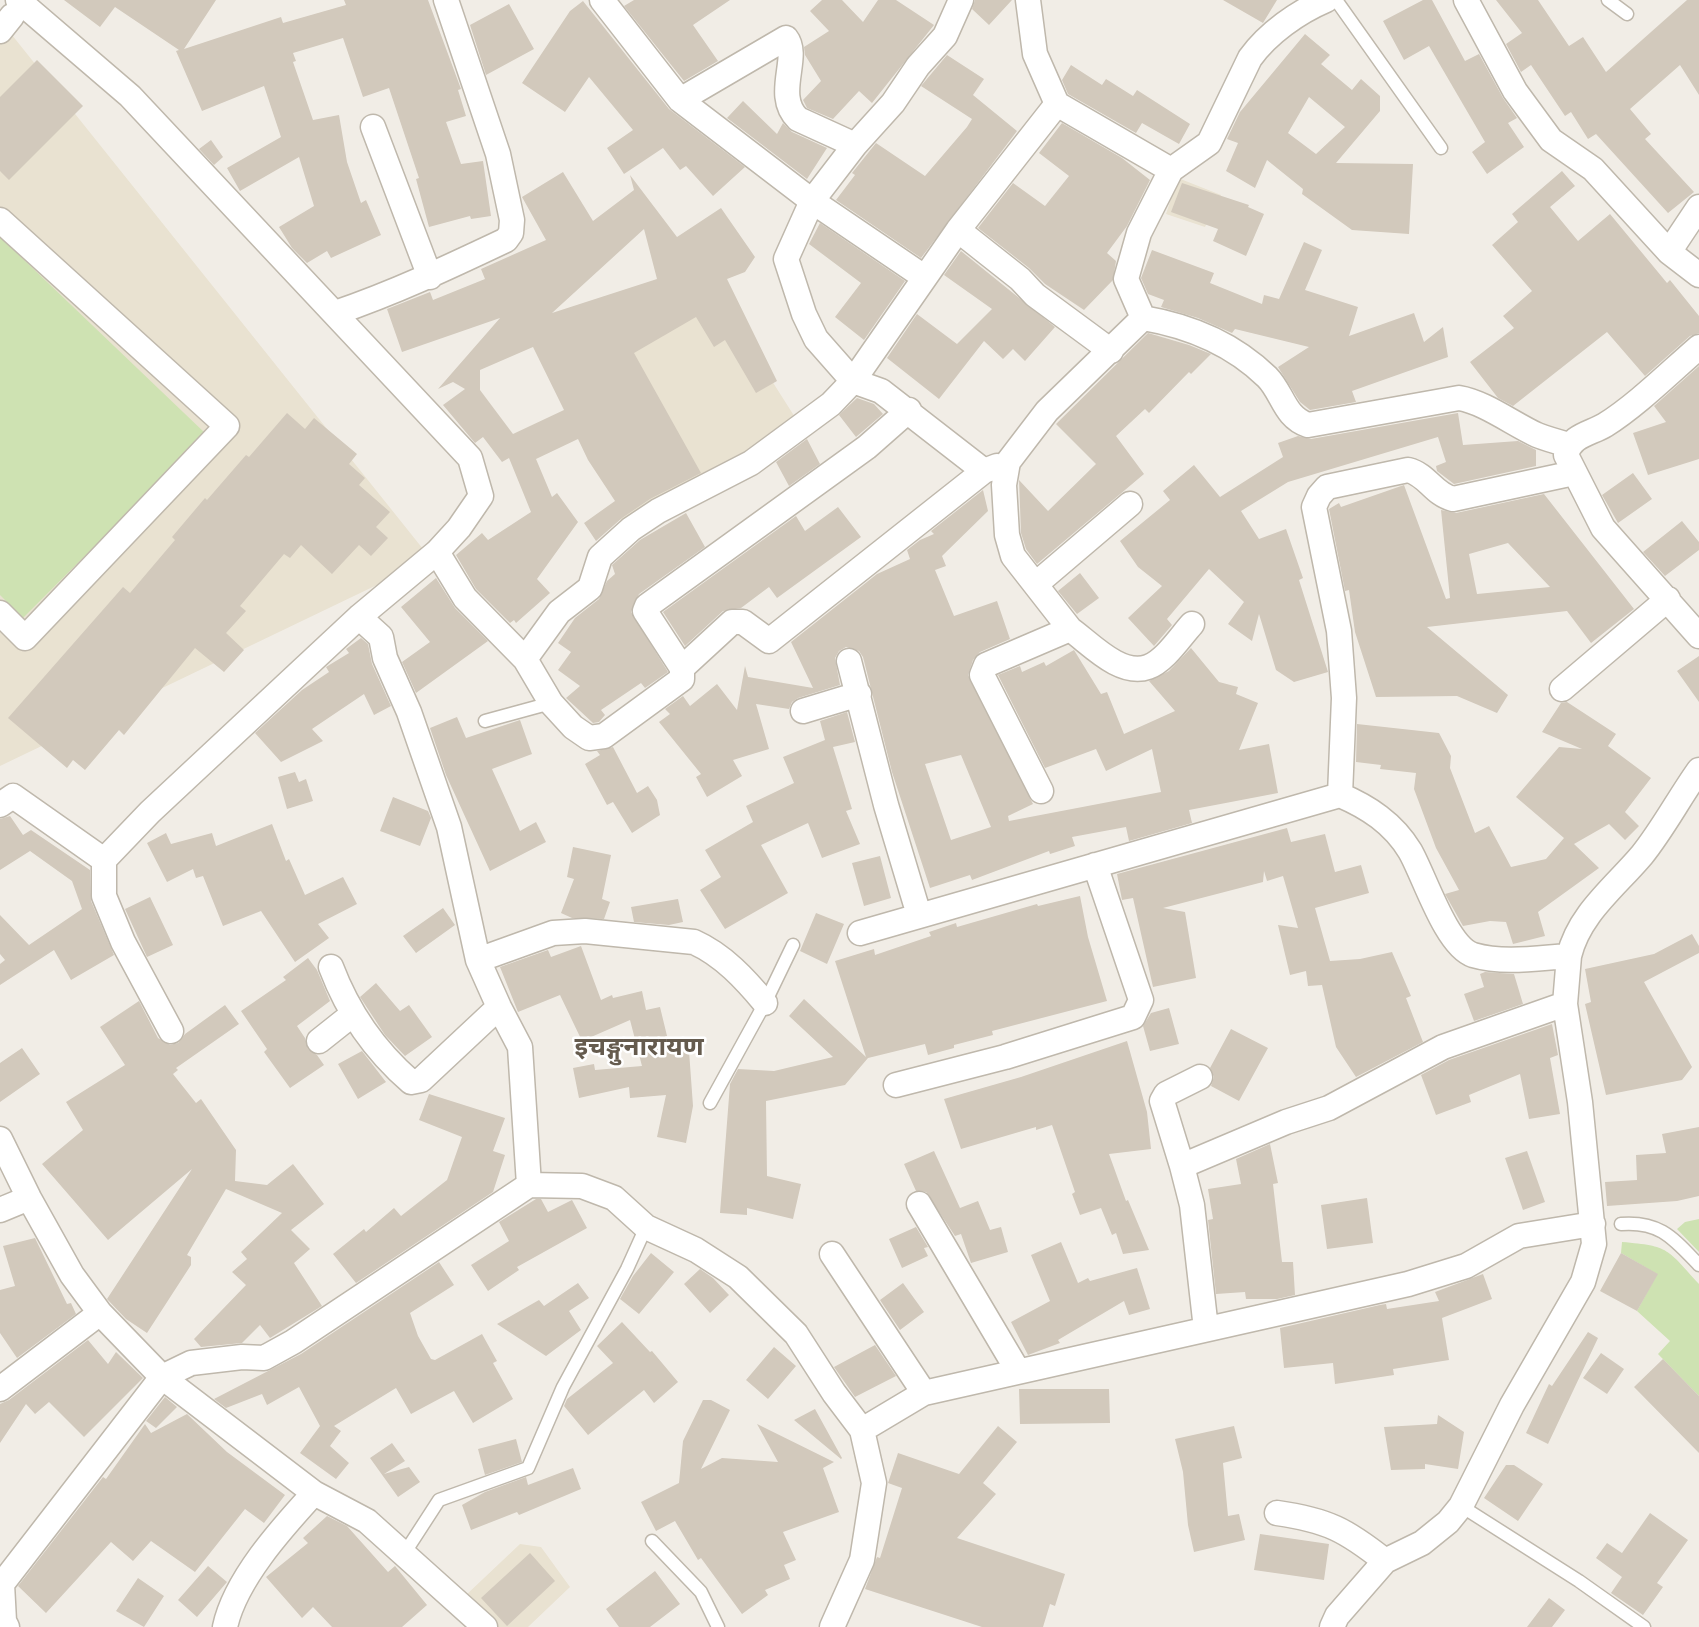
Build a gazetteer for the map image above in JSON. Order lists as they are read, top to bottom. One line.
{"districts":["इचङ्गुनारायण"]}
